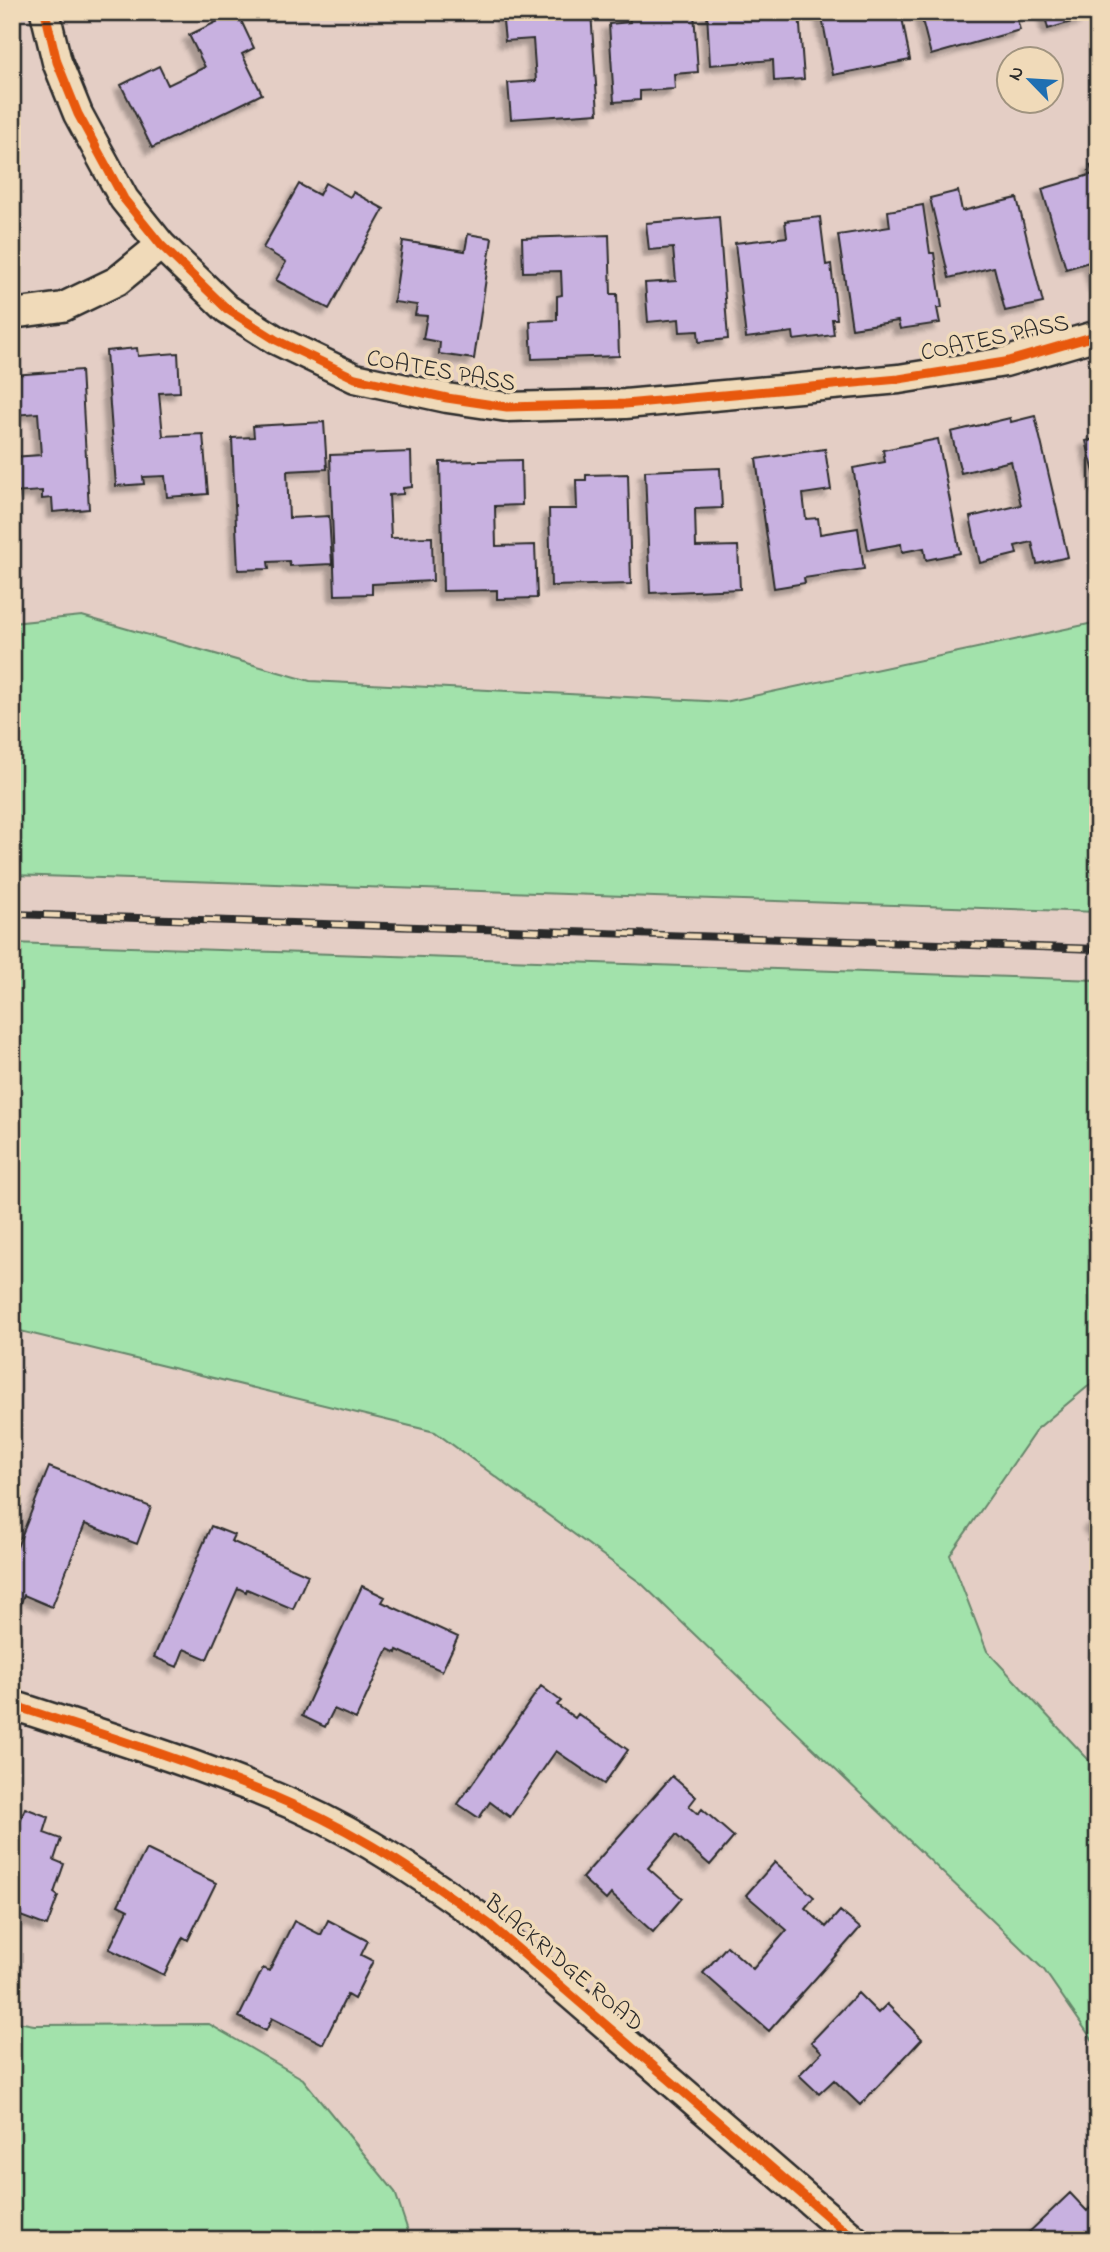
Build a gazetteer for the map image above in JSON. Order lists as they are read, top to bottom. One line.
{"streets":{"street":["COATES PASS","BLACKRIDGE ROAD"]},"north":"top left"}
